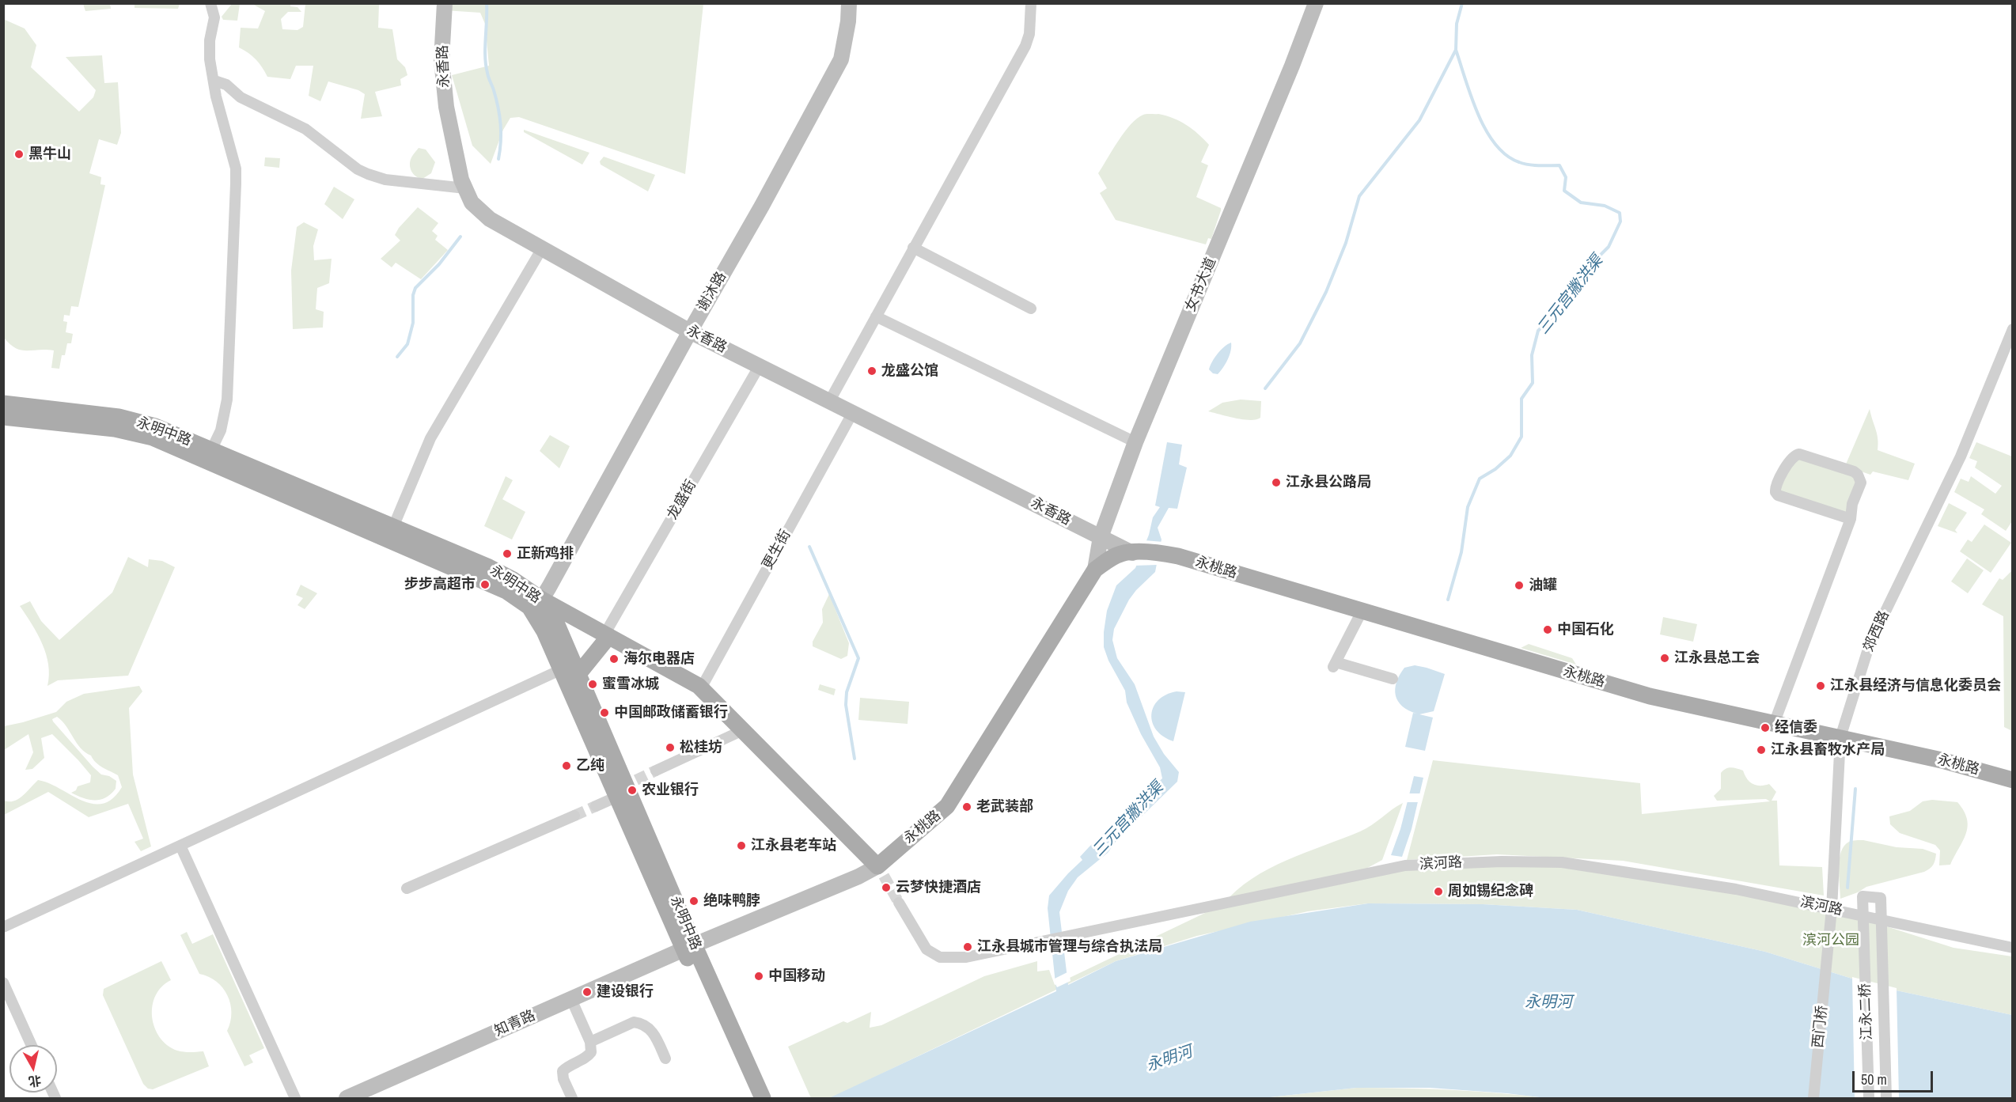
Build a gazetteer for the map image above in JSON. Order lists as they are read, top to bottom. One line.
{"streets":{"main road":["永香路","女书大道","谢沐路","永明中路","永桃路","知青路"],"street":["龙盛街","更生街","郊西路","滨河路","江永二桥","西门桥"]},"crossings":[["永香路","女书大道"],["永香路","谢沐路"],["永香路","龙盛街"],["永香路","更生街"],["永香路","永桃路"],["女书大道","永桃路"],["谢沐路","永明中路"],["永明中路","永桃路"],["永明中路","知青路"],["永桃路","郊西路"],["永桃路","知青路"],["郊西路","滨河路"],["郊西路","西门桥"],["滨河路","江永二桥"]],"water":["三元宫撇洪渠","永明河"],"parks":["滨河公园"],"places":["黑牛山","龙盛公馆","江永县公路局","正新鸡排","步步高超市","油罐","中国石化","江永县总工会","海尔电器店","蜜雪冰城","江永县经济与信息化委员会","中国邮政储蓄银行","经信委","松桂坊","江永县畜牧水产局","乙纯","农业银行","老武装部","江永县老车站","云梦快捷酒店","周如锡纪念碑","绝味鸭脖","江永县城市管理与综合执法局","中国移动","建设银行"],"scale_bar":"50 m","north":"bottom"}
